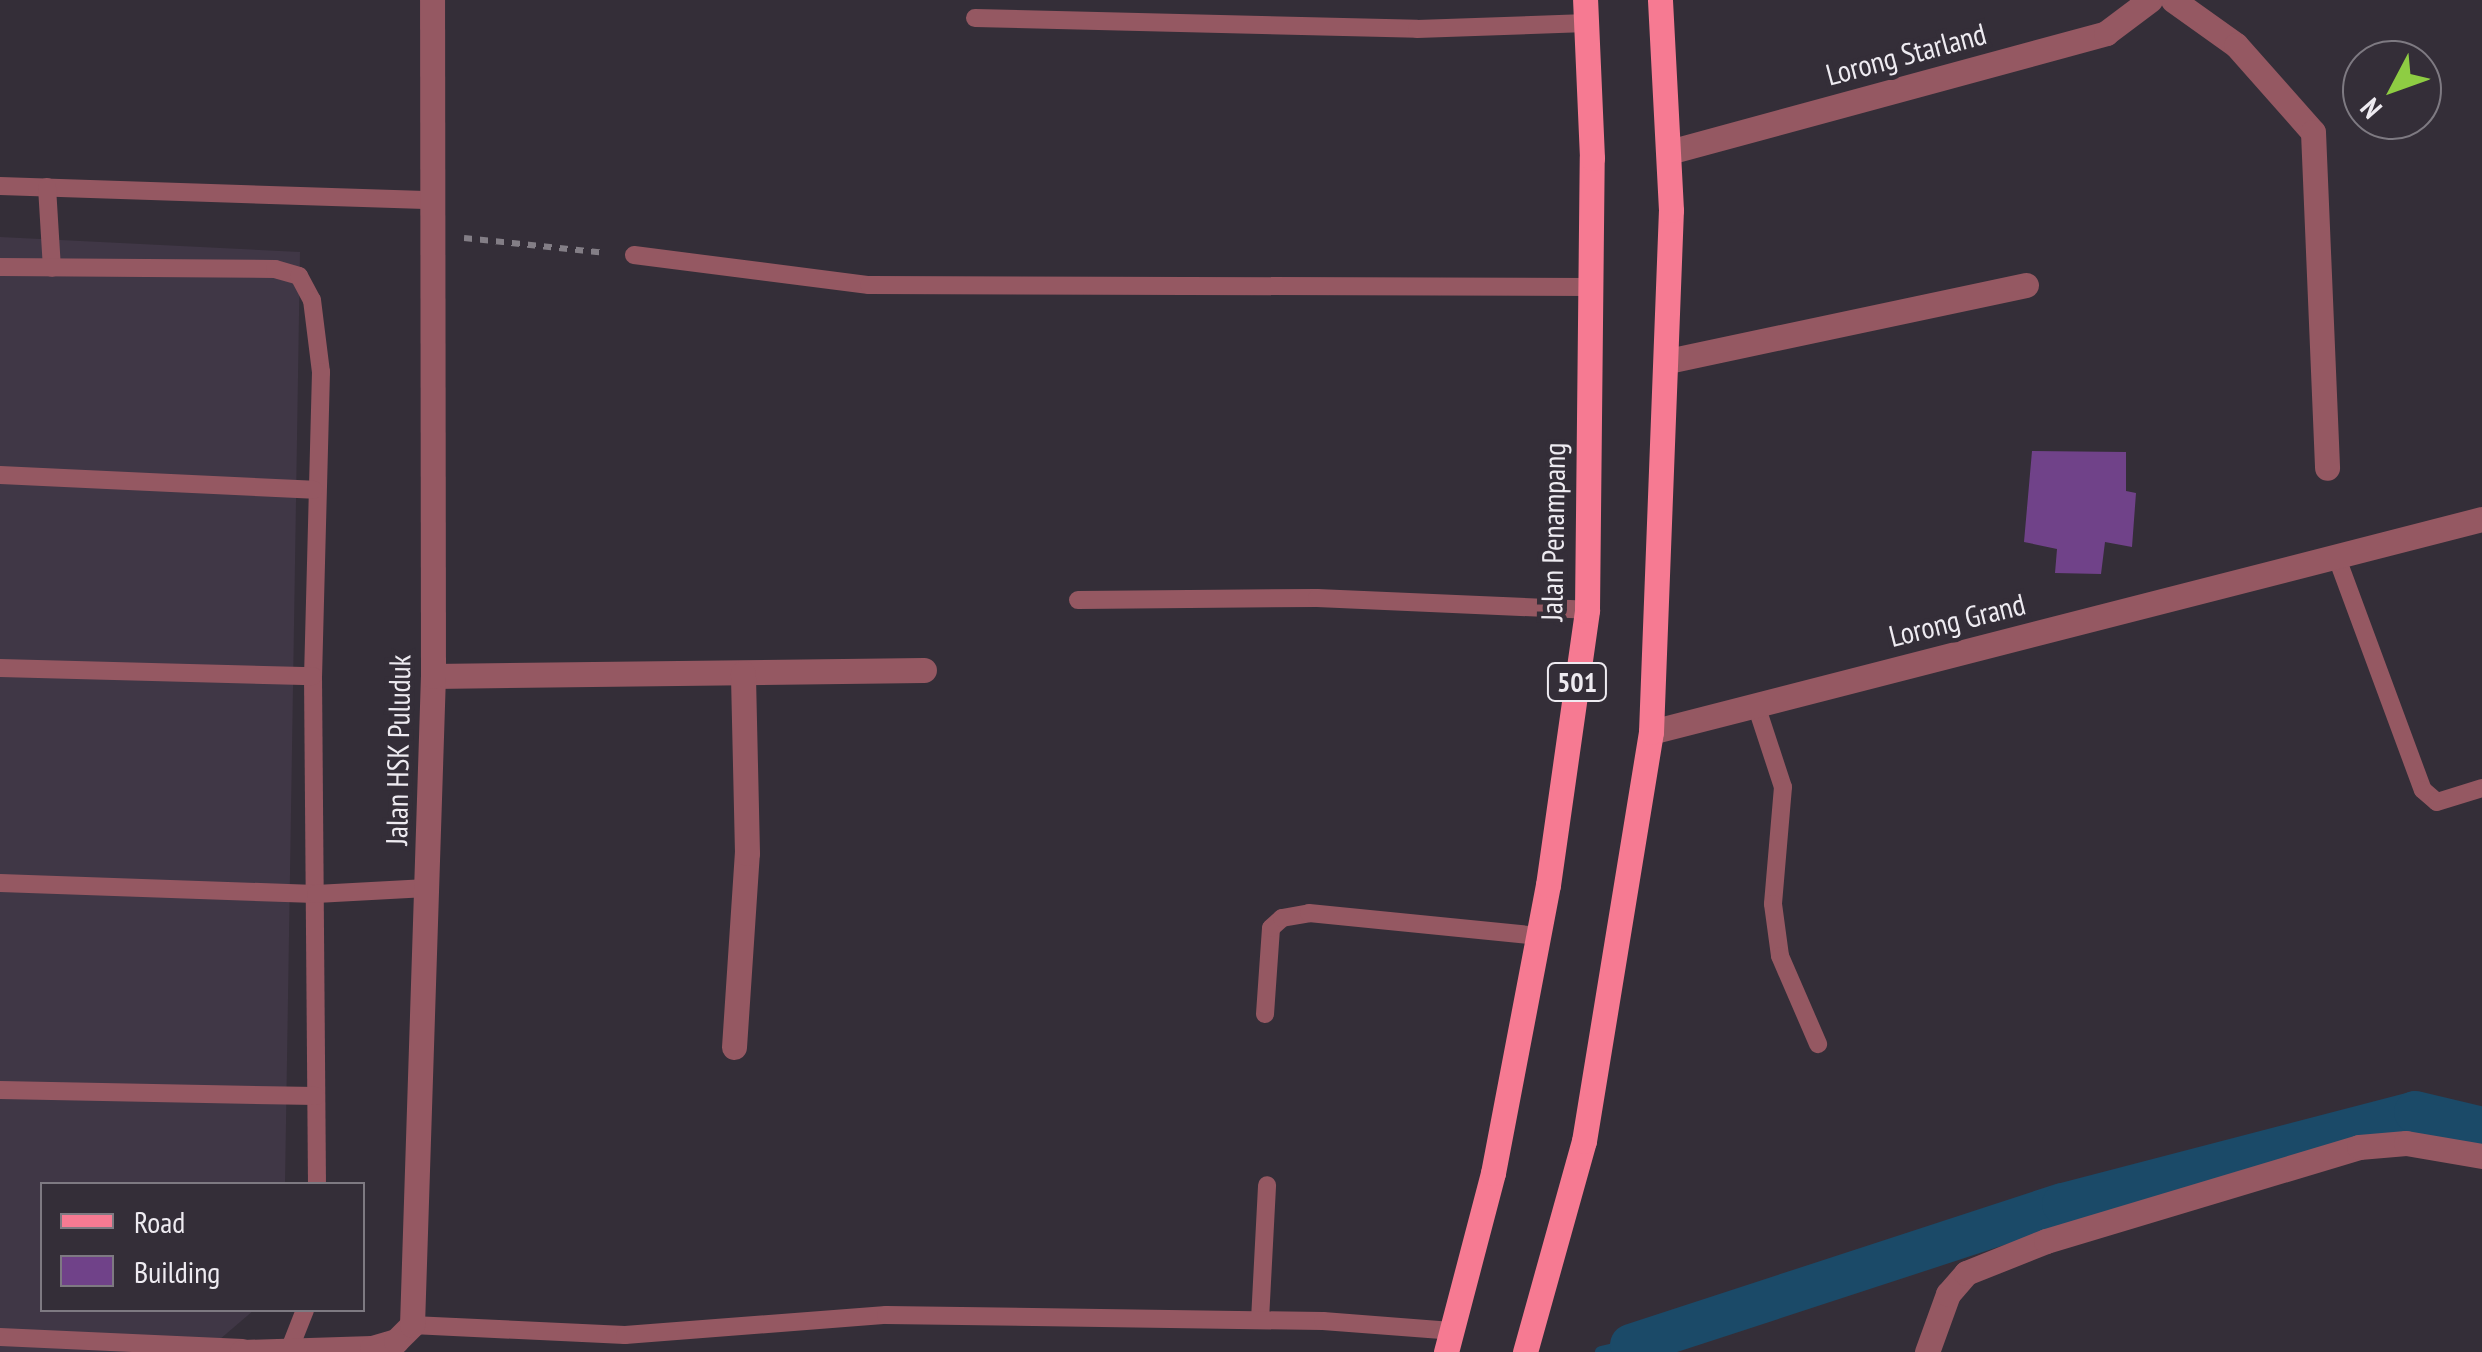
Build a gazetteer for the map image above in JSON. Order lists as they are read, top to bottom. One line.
{"streets":{"main road":["Jalan Penampang","501"],"street":["Lorong Starland","Lorong Grand","Jalan HSK Puluduk"]},"crossings":[["Lorong Starland","501"],["Lorong Grand","501"]],"legend":["Road","Building"],"north":"bottom left"}
